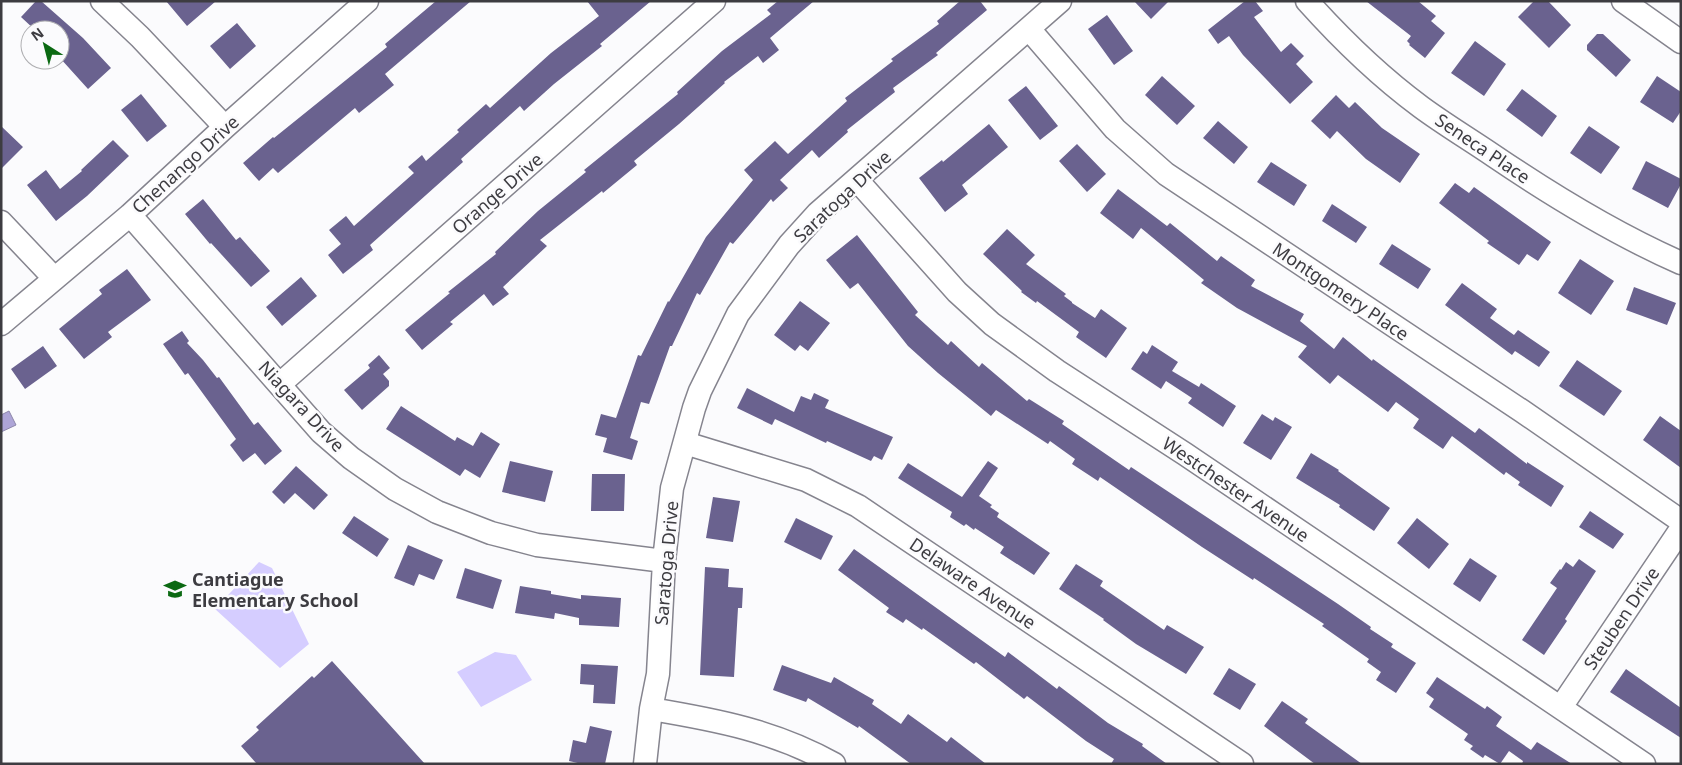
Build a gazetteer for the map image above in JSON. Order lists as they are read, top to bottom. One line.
{"streets":{"street":["Seneca Place","Chenango Drive","Orange Drive","Saratoga Drive","Montgomery Place","Niagara Drive","Westchester Avenue","Delaware Avenue","Steuben Drive"]},"crossings":[["Chenango Drive","Niagara Drive"],["Orange Drive","Niagara Drive"],["Saratoga Drive","Montgomery Place"],["Saratoga Drive","Niagara Drive"],["Saratoga Drive","Westchester Avenue"],["Saratoga Drive","Delaware Avenue"],["Westchester Avenue","Steuben Drive"]],"places":{"school or university":["Cantiague Elementary School"]},"north":"top left"}
